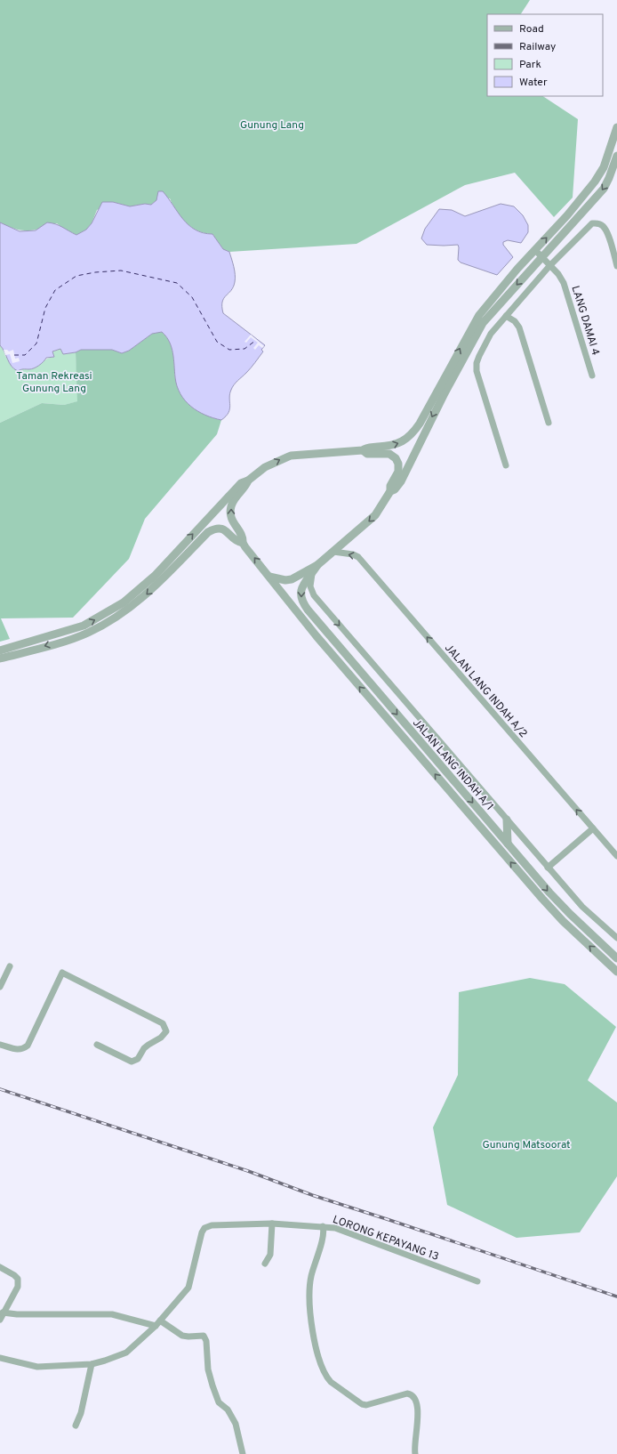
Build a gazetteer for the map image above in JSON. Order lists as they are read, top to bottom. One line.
{"streets":{"street":["LANG DAMAI 4","JALAN LANG INDAH A/2","JALAN LANG INDAH A/1","LORONG KEPAYANG 13"]},"one_way":["JALAN LANG INDAH A/2"],"parks":["Gunung Lang","Taman Rekreasi Gunung Lang","Gunung Matsoorat"],"legend":["Road","Railway","Park","Water"]}
